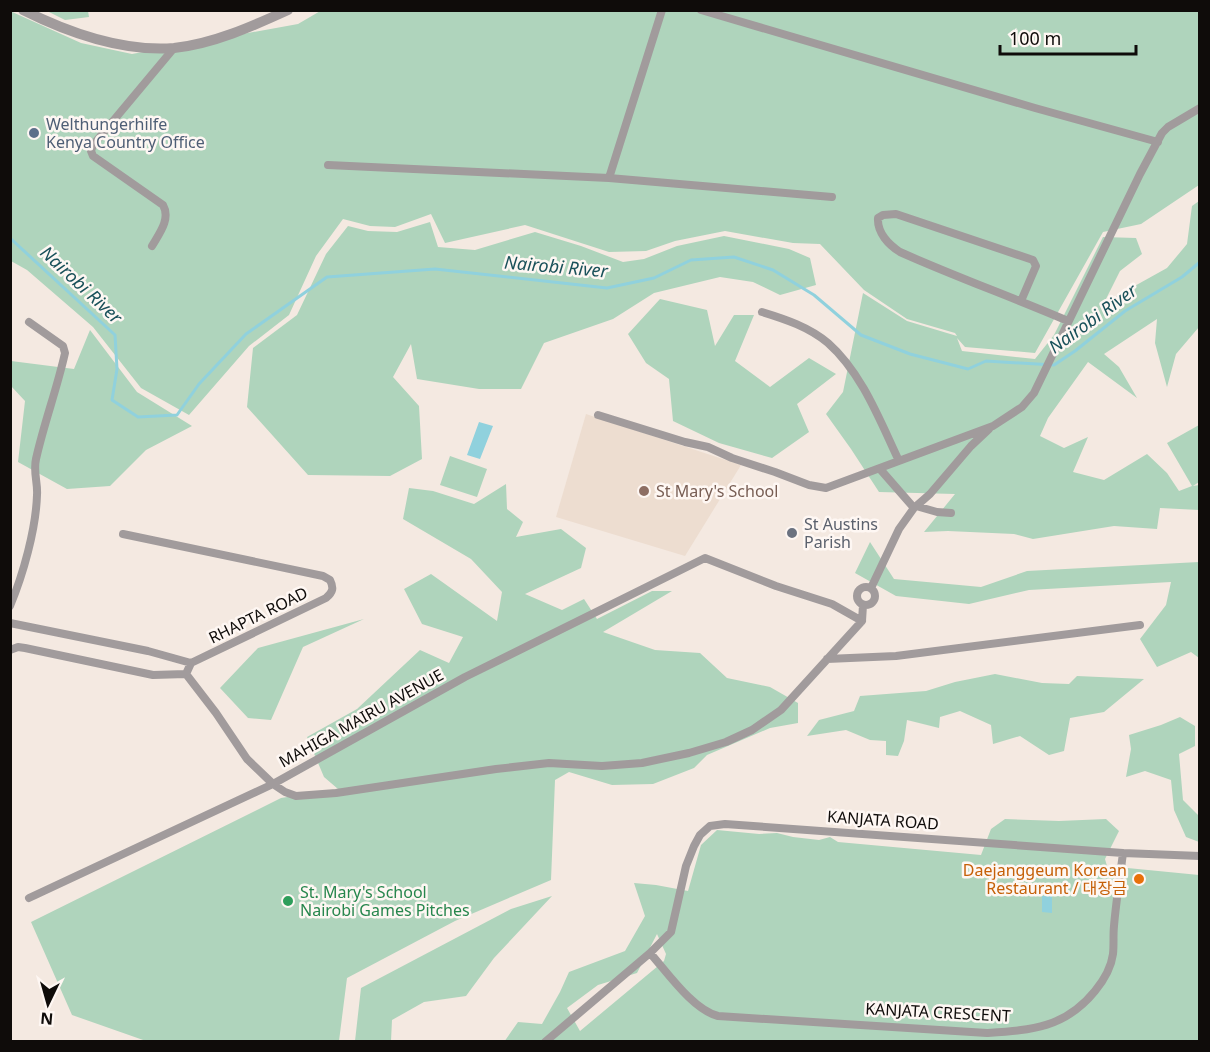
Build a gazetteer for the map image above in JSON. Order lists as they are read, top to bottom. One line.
{"streets":{"street":["RHAPTA ROAD","MAHIGA MAIRU AVENUE","KANJATA ROAD","KANJATA CRESCENT"]},"crossings":[["KANJATA ROAD","KANJATA CRESCENT"]],"water":["Nairobi River"],"places":["Welthungerhilfe Kenya Country Office","St Mary's School","St Austins Parish","Daejanggeum Korean Restaurant / 대장금","St. Mary's School Nairobi Games Pitches"],"scale_bar":"100 m","north":"bottom"}
